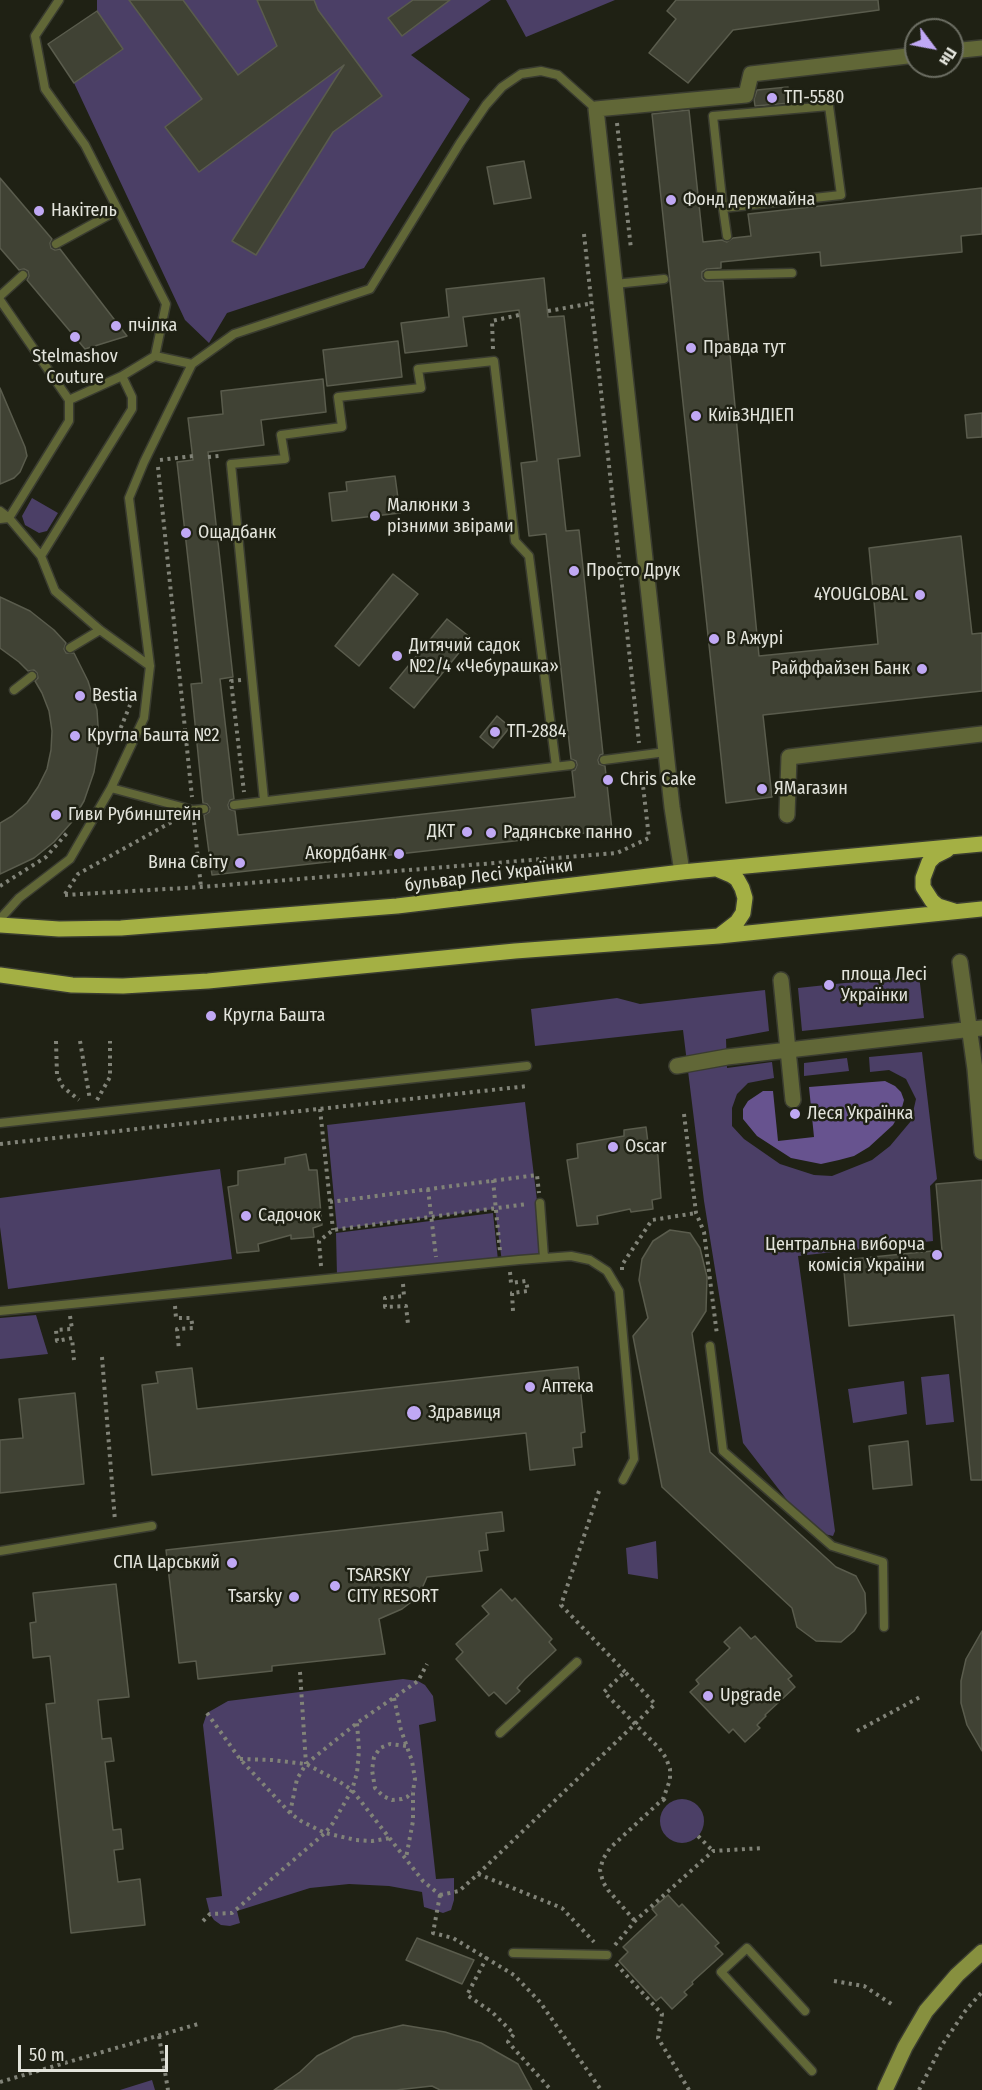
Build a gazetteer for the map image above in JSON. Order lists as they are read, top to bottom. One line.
{"streets":{"main road":["бульвар Лесі Українки"]},"places":["ТП-5580","Фонд держмайна","Накітель","пчілка","Stelmashov Couture","Правда тут","КиївЗНДІЕП","Малюнки з різними звірами","Ощадбанк","Просто Друк","4YOUGLOBAL","В Ажурі","Дитячий садок №2/4 «Чебурашка»","Райффайзен Банк","Bestia","ТП-2884","Кругла Башта №2","Chris Cake","ЯМагазин","Гиви Рубинштейн","ДКТ","Радянське панно","Акордбанк","Вина Світу","площа Лесі Українки","Кругла Башта","Леся Українка","Oscar","Садочок","Центральна виборча комісія України","Аптека","Здравиця","СПА Царський","TSARSKY CITY RESORT","Tsarsky","Upgrade"],"scale_bar":"50 m","north":"bottom right"}
